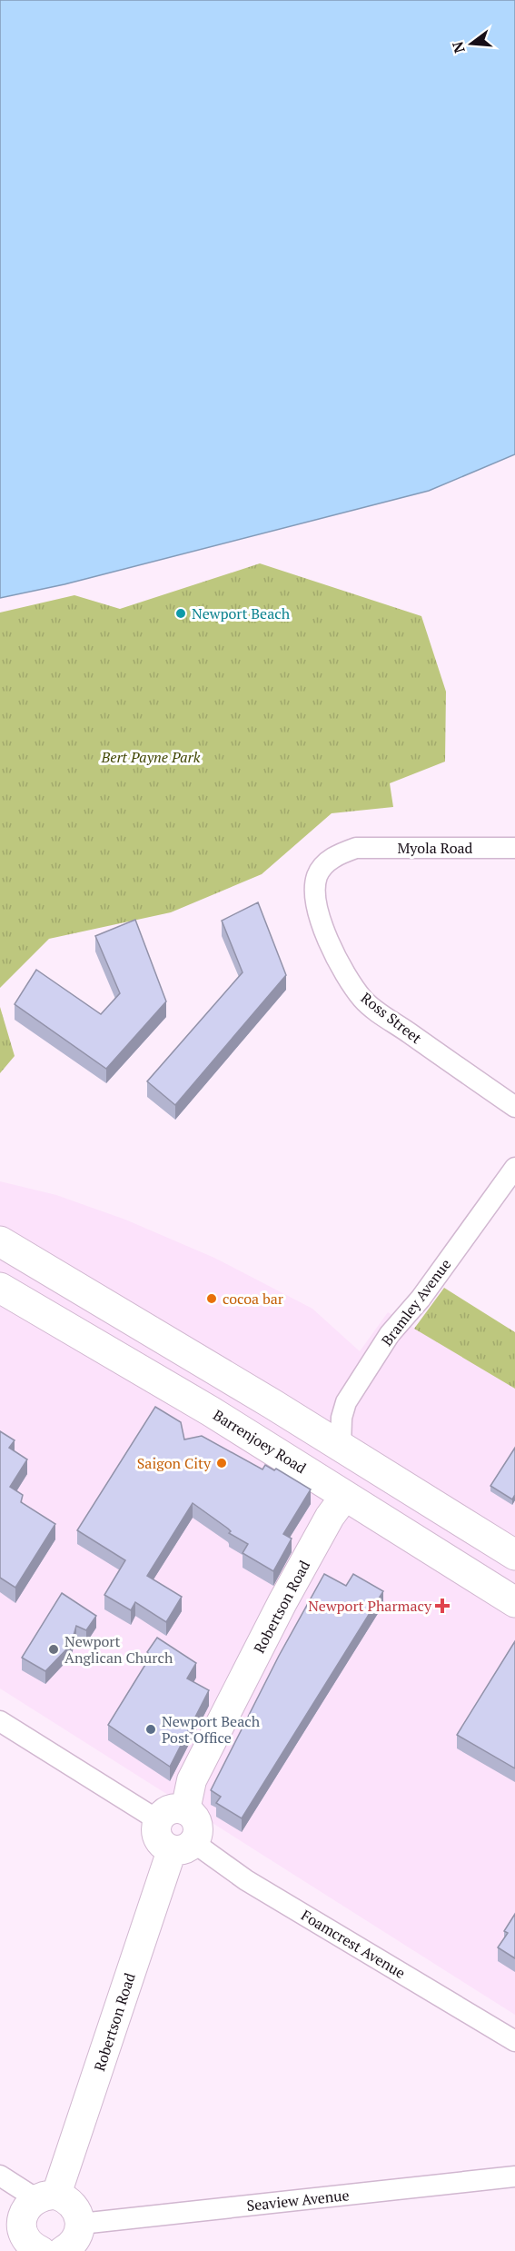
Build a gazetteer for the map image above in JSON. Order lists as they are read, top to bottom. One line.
{"streets":{"main road":["Barrenjoey Road"],"street":["Myola Road","Ross Street","Bramley Avenue","Robertson Road","Foamcrest Avenue","Seaview Avenue"]},"crossings":[["Myola Road","Ross Street"],["Barrenjoey Road","Robertson Road"],["Robertson Road","Foamcrest Avenue"]],"parks":["Bert Payne Park"],"places":{"other":["Newport Beach","cocoa bar","Saigon City","Newport Anglican Church","Newport Beach Post Office"],"health":["Newport Pharmacy"]},"north":"left"}
